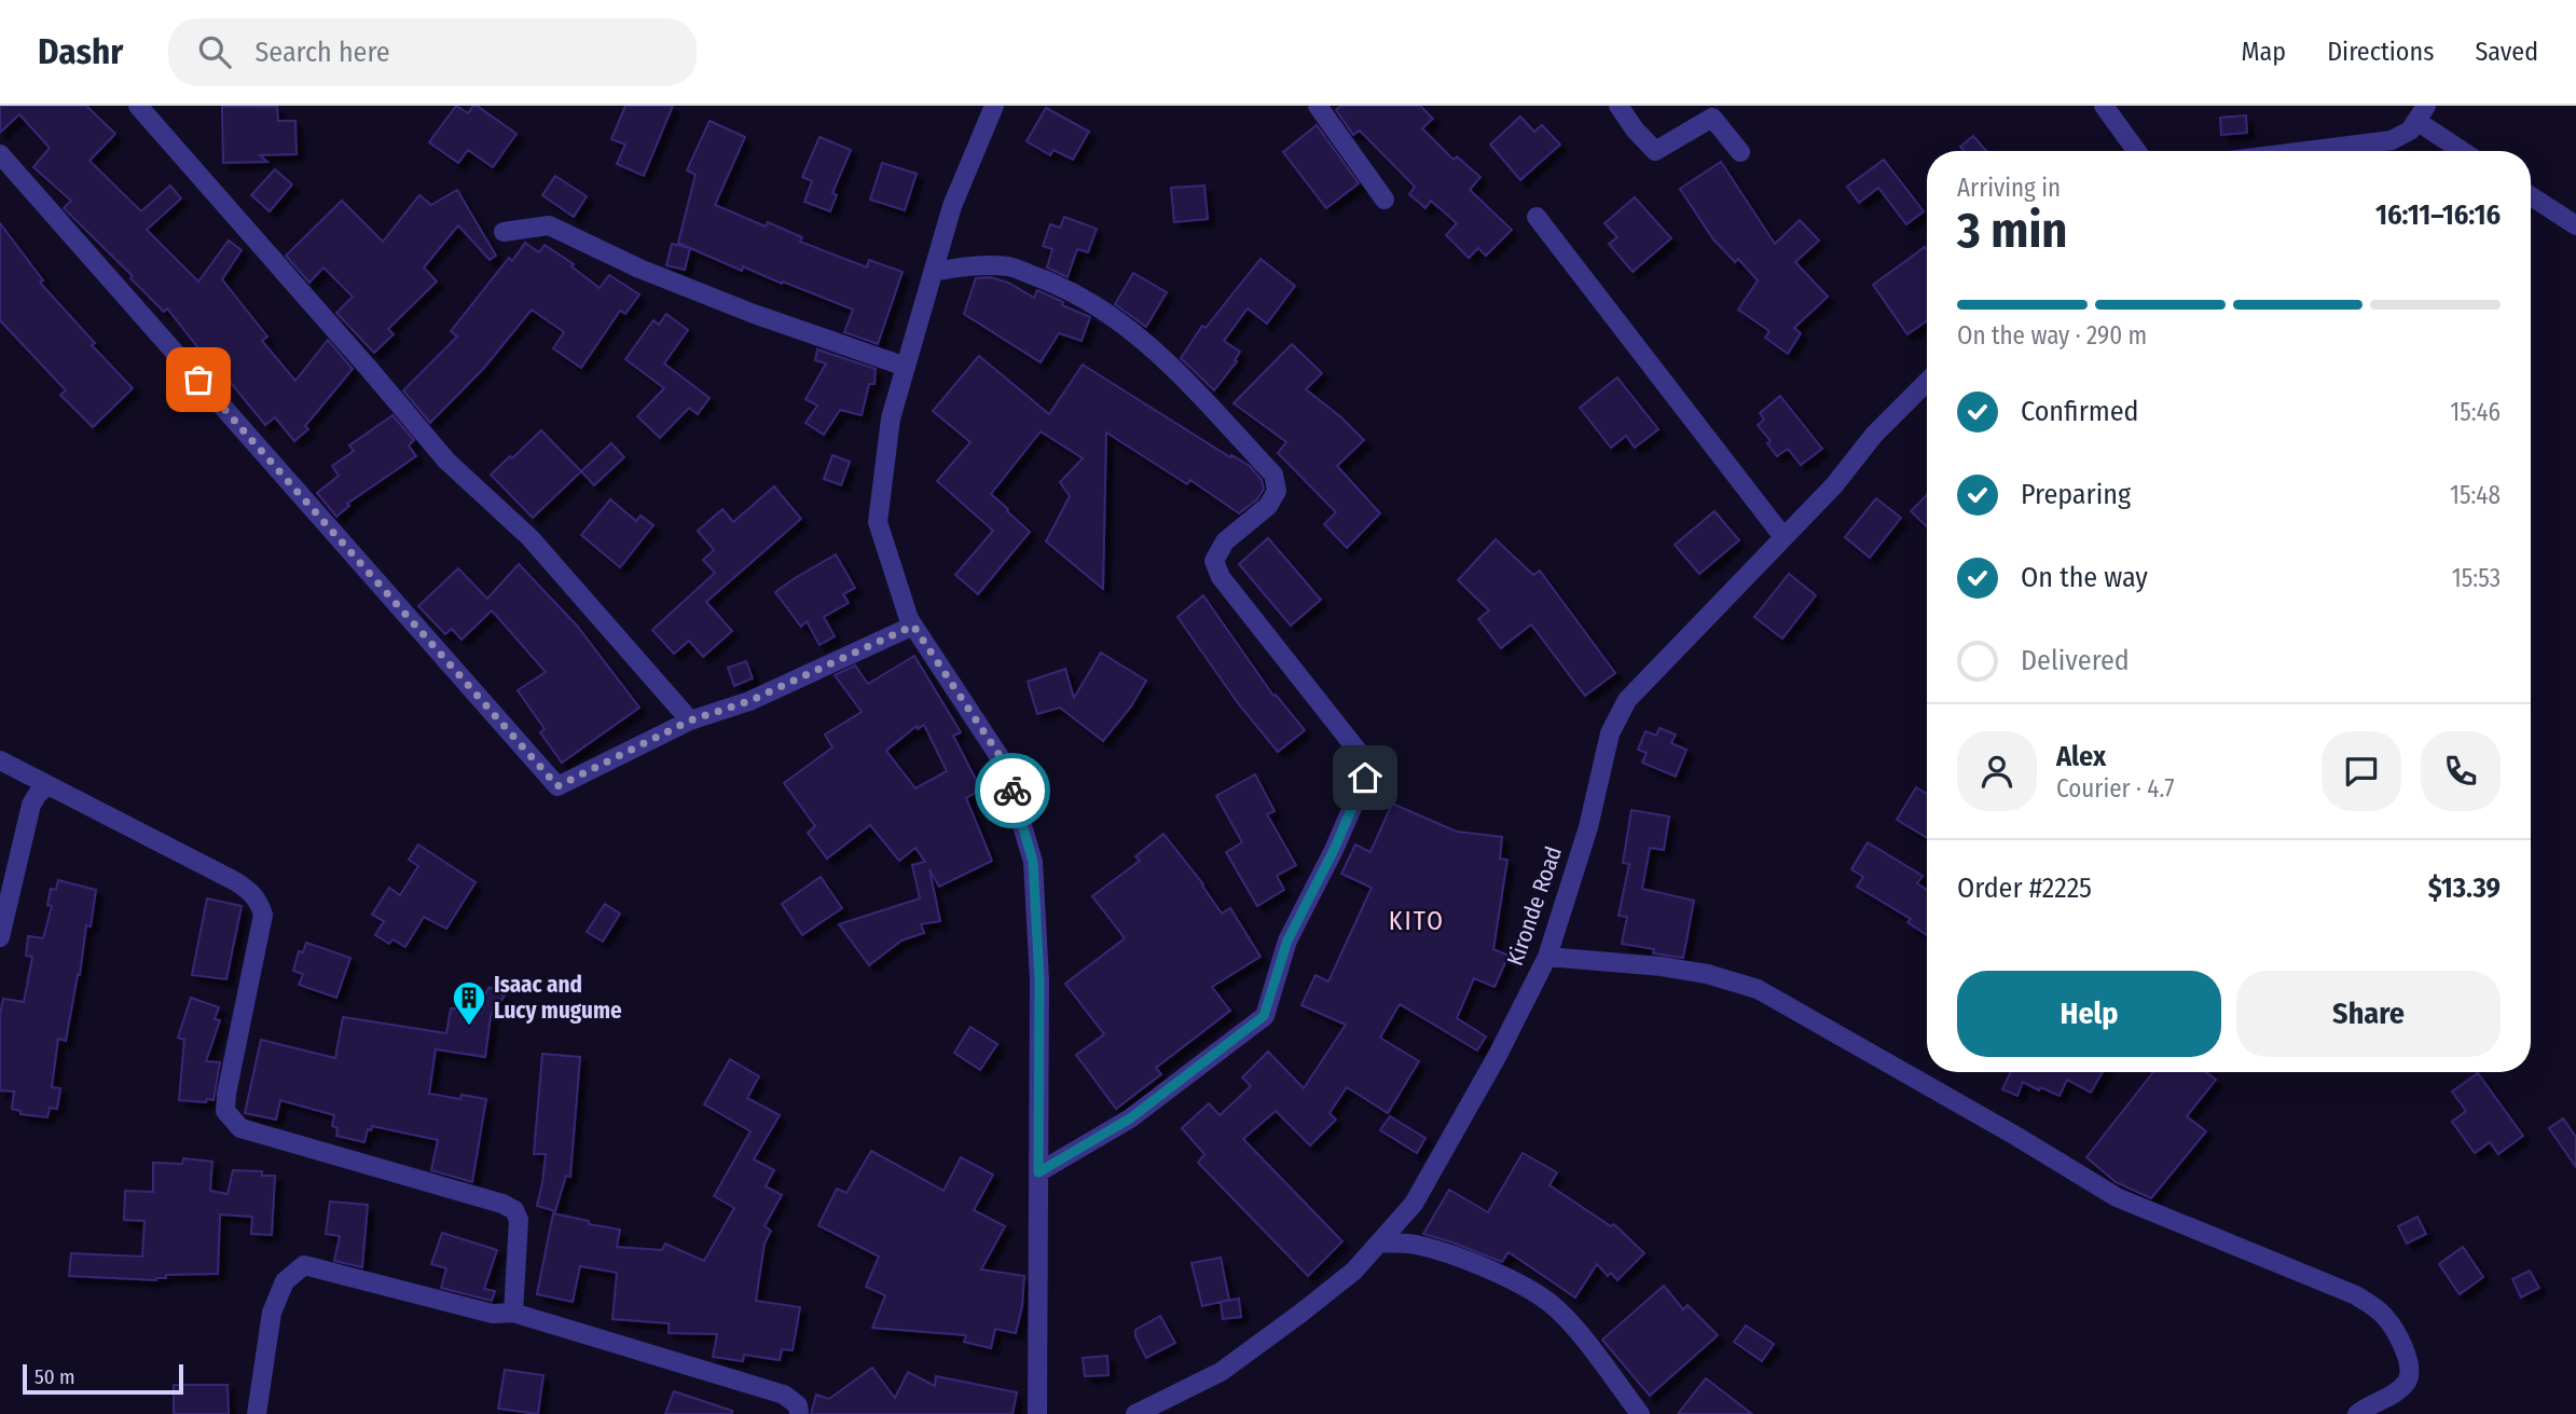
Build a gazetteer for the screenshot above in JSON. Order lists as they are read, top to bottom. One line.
{"streets":{"street":["Kironde Road"]},"districts":["KITO"],"places":{"building":["Isaac and Lucy mugume"]},"scale_bar":"50 m","page":{"header":"Dashr","search":"Search here","nav":["Map","Directions","Saved"],"heading":["3 min","Arriving in","16:11–16:16"],"panel":["Alex","Courier · 4.7","Order #2225","$13.39"],"bar":"On the way · 290 m","list":[["Confirmed","15:46"],["Preparing","15:48"],["On the way","15:53"],"Delivered"],"buttons":["Help","Share"],"scale":"50 m"}}
